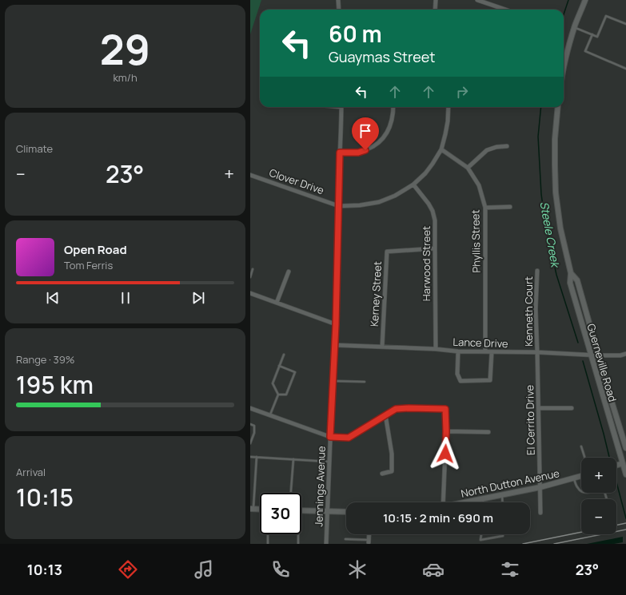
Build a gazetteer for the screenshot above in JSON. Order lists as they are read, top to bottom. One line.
{"streets":{"main road":["Guerneville Road","North Dutton Avenue"],"street":["Clover Drive","Phyllis Street","Harwood Street","Kerney Street","Kenneth Court","Lance Drive","El Cerrito Drive","Jennings Avenue"]},"crossings":[["Clover Drive","Phyllis Street"],["Clover Drive","Harwood Street"],["Clover Drive","Jennings Avenue"],["Phyllis Street","Lance Drive"],["Harwood Street","Kerney Street"],["Harwood Street","Lance Drive"],["Kerney Street","Lance Drive"],["Kenneth Court","Lance Drive"],["Kenneth Court","El Cerrito Drive"],["Lance Drive","Guerneville Road"],["Lance Drive","El Cerrito Drive"],["Lance Drive","Jennings Avenue"],["El Cerrito Drive","North Dutton Avenue"]],"water":["Steele Creek"],"page":{"tile":[["29","km/h"],"Climate",["Range · 39%","195 km"],["Arrival","10:15"]],"turn":["60 m","Guaymas Street"],"heat":["−","23°","+"],"song":["Open Road","Tom Ferris"],"map_buttons":["+","−"],"limit":"30","trip":"10:15 · 2 min · 690 m","tabs":["10:13","23°"]}}
